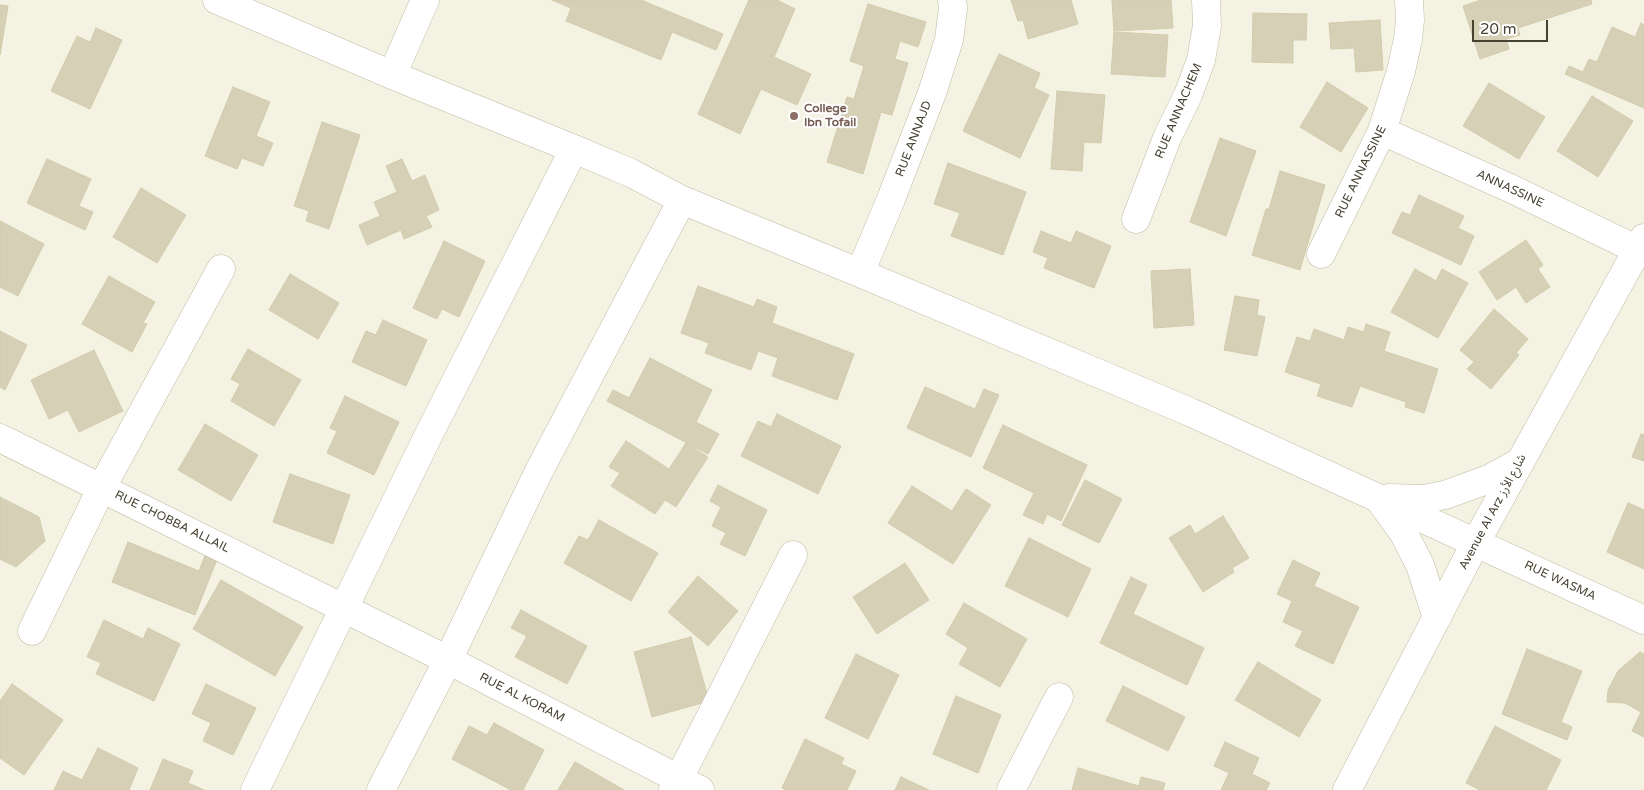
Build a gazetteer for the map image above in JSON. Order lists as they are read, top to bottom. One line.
{"streets":{"street":["RUE ANNACHEM","RUE ANNAJD","RUE ANNASSINE","ANNASSINE","Avenue Al Arz شارع الأرز","RUE CHOBBA ALLAIL","RUE WASMA","RUE AL KORAM"]},"crossings":[["RUE ANNAJD","RUE WASMA"],["RUE ANNASSINE","ANNASSINE"],["ANNASSINE","Avenue Al Arz شارع الأرز"],["Avenue Al Arz شارع الأرز","RUE WASMA"],["RUE CHOBBA ALLAIL","RUE AL KORAM"]],"places":["College Ibn Tofail"],"scale_bar":"20 m"}
